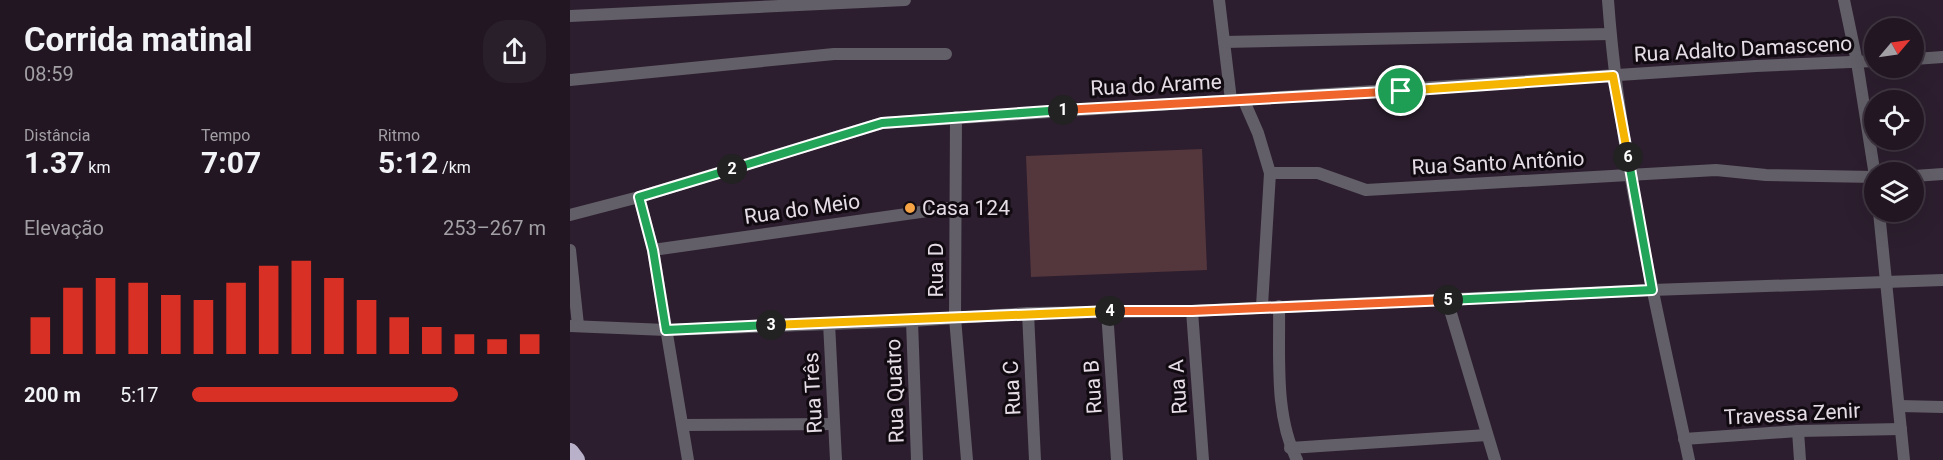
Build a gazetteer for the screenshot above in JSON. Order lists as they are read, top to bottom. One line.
{"streets":{"street":["Rua Adalto Damasceno","Rua do Arame","Rua Santo Antônio","Rua do Meio","Rua D","Rua B","Rua A","Rua C","Rua Quatro","Rua Três","Travessa Zenir"]},"crossings":[["Rua Adalto Damasceno","Rua do Arame"],["Rua do Arame","Rua D"],["Rua do Meio","Rua D"]],"places":["Casa 124"],"north":"top right","page":{"heading":["Corrida matinal","08:59"],"pins":["1","6","2","5","4","3"],"stats":[["Distância","1.37 km"],["Tempo","7:07"],["Ritmo","5:12 /km"]],"chart":["Elevação","253–267 m"],"list":[{"name":"200 m","note":"5:17"}]}}
